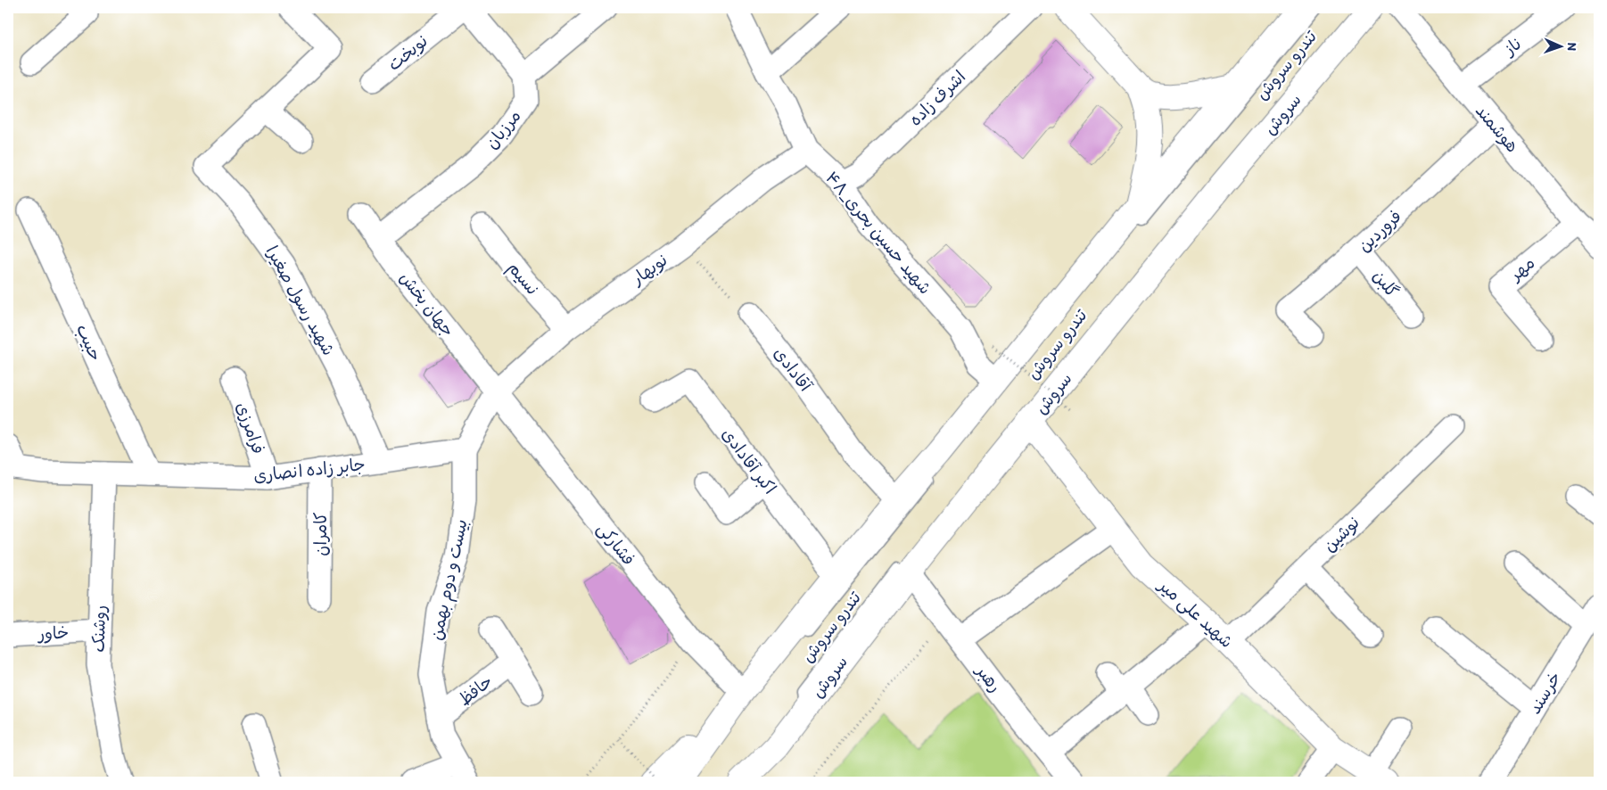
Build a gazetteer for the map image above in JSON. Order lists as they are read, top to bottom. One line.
{"streets":{"main road":["سروش","شهید علی میر"],"street":["ناز","نوبخت","اشرف زاده","هوشمند","مرزبان","فروردین","۴۸_شهید حسین بحری","مهر","نوبهار","نسیم","گلبن","شهید رسول صغیرا","جهان بخش","حبیب","آقادادی","فرامرزی","اکبر آقادادی","جابر زاده انصاری","کامران","نوشین","فشارکی","بیست و دوم بهمن","روشنک","خاور","رهبر","حافظ","خرسند"],"lane":["تندرو سروش"]},"crossings":[["ناز","هوشمند"],["تندرو سروش","فشارکی"],["اشرف زاده","۴۸_شهید حسین بحری"],["سروش","شهید علی میر"],["سروش","رهبر"],["هوشمند","فروردین"],["هوشمند","مهر"],["مرزبان","جهان بخش"],["فروردین","گلبن"],["۴۸_شهید حسین بحری","نوبهار"],["نوبهار","نسیم"],["نوبهار","جهان بخش"],["نوبهار","فشارکی"],["شهید رسول صغیرا","جابر زاده انصاری"],["جهان بخش","فشارکی"],["حبیب","جابر زاده انصاری"],["فرامرزی","جابر زاده انصاری"],["جابر زاده انصاری","کامران"],["جابر زاده انصاری","بیست و دوم بهمن"],["جابر زاده انصاری","روشنک"],["نوشین","شهید علی میر"],["بیست و دوم بهمن","حافظ"],["روشنک","خاور"]],"north":"right"}
